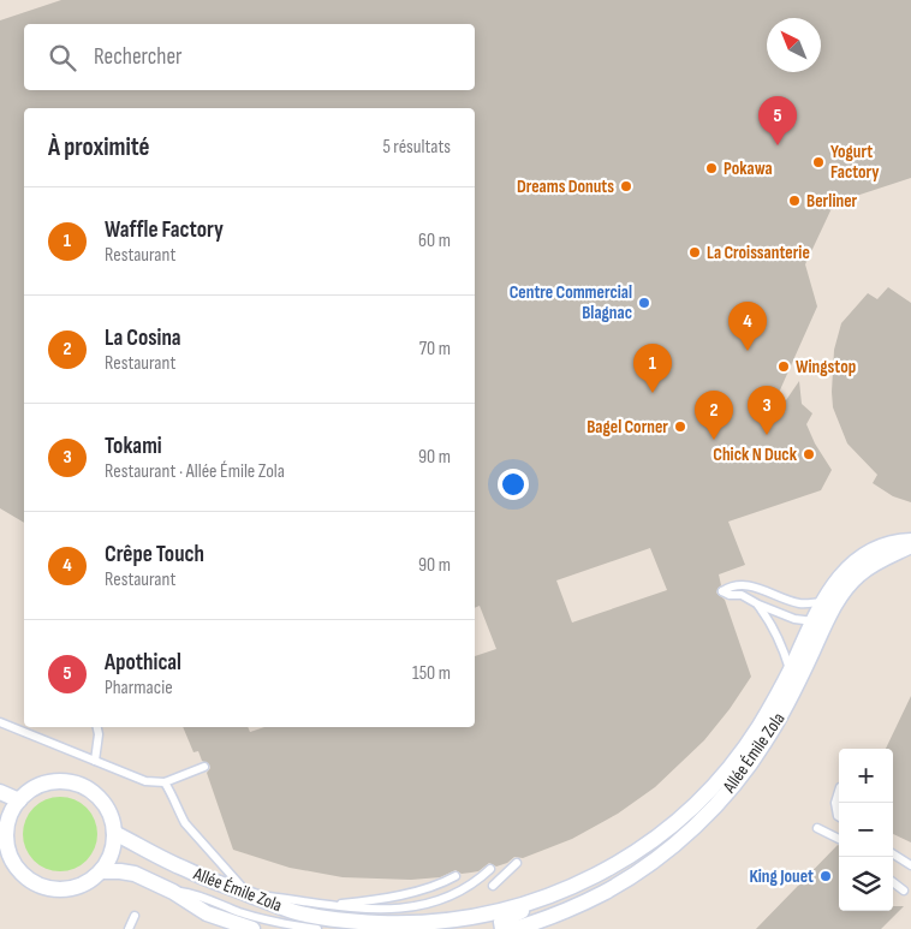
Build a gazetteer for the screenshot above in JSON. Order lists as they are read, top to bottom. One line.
{"streets":{"street":["Allée Émile Zola"]},"places":["Yogurt Factory","Pokawa","Dreams Donuts","Berliner","La Croissanterie","Centre Commercial Blagnac","Wingstop","Bagel Corner","Chick N Duck","King Jouet"],"north":"top left","page":{"search":"Rechercher","pins":["5","4","1","3","2"],"heading":["À proximité","5 résultats"],"list":[{"mark":"1","name":"Waffle Factory","note":"Restaurant","value":"60 m"},{"mark":"2","name":"La Cosina","note":"Restaurant","value":"70 m"},{"mark":"3","name":"Tokami","note":"Restaurant · Allée Émile Zola","value":"90 m"},{"mark":"4","name":"Crêpe Touch","note":"Restaurant","value":"90 m"},{"mark":"5","name":"Apothical","note":"Pharmacie","value":"150 m"}],"map_buttons":["+","−"]}}
